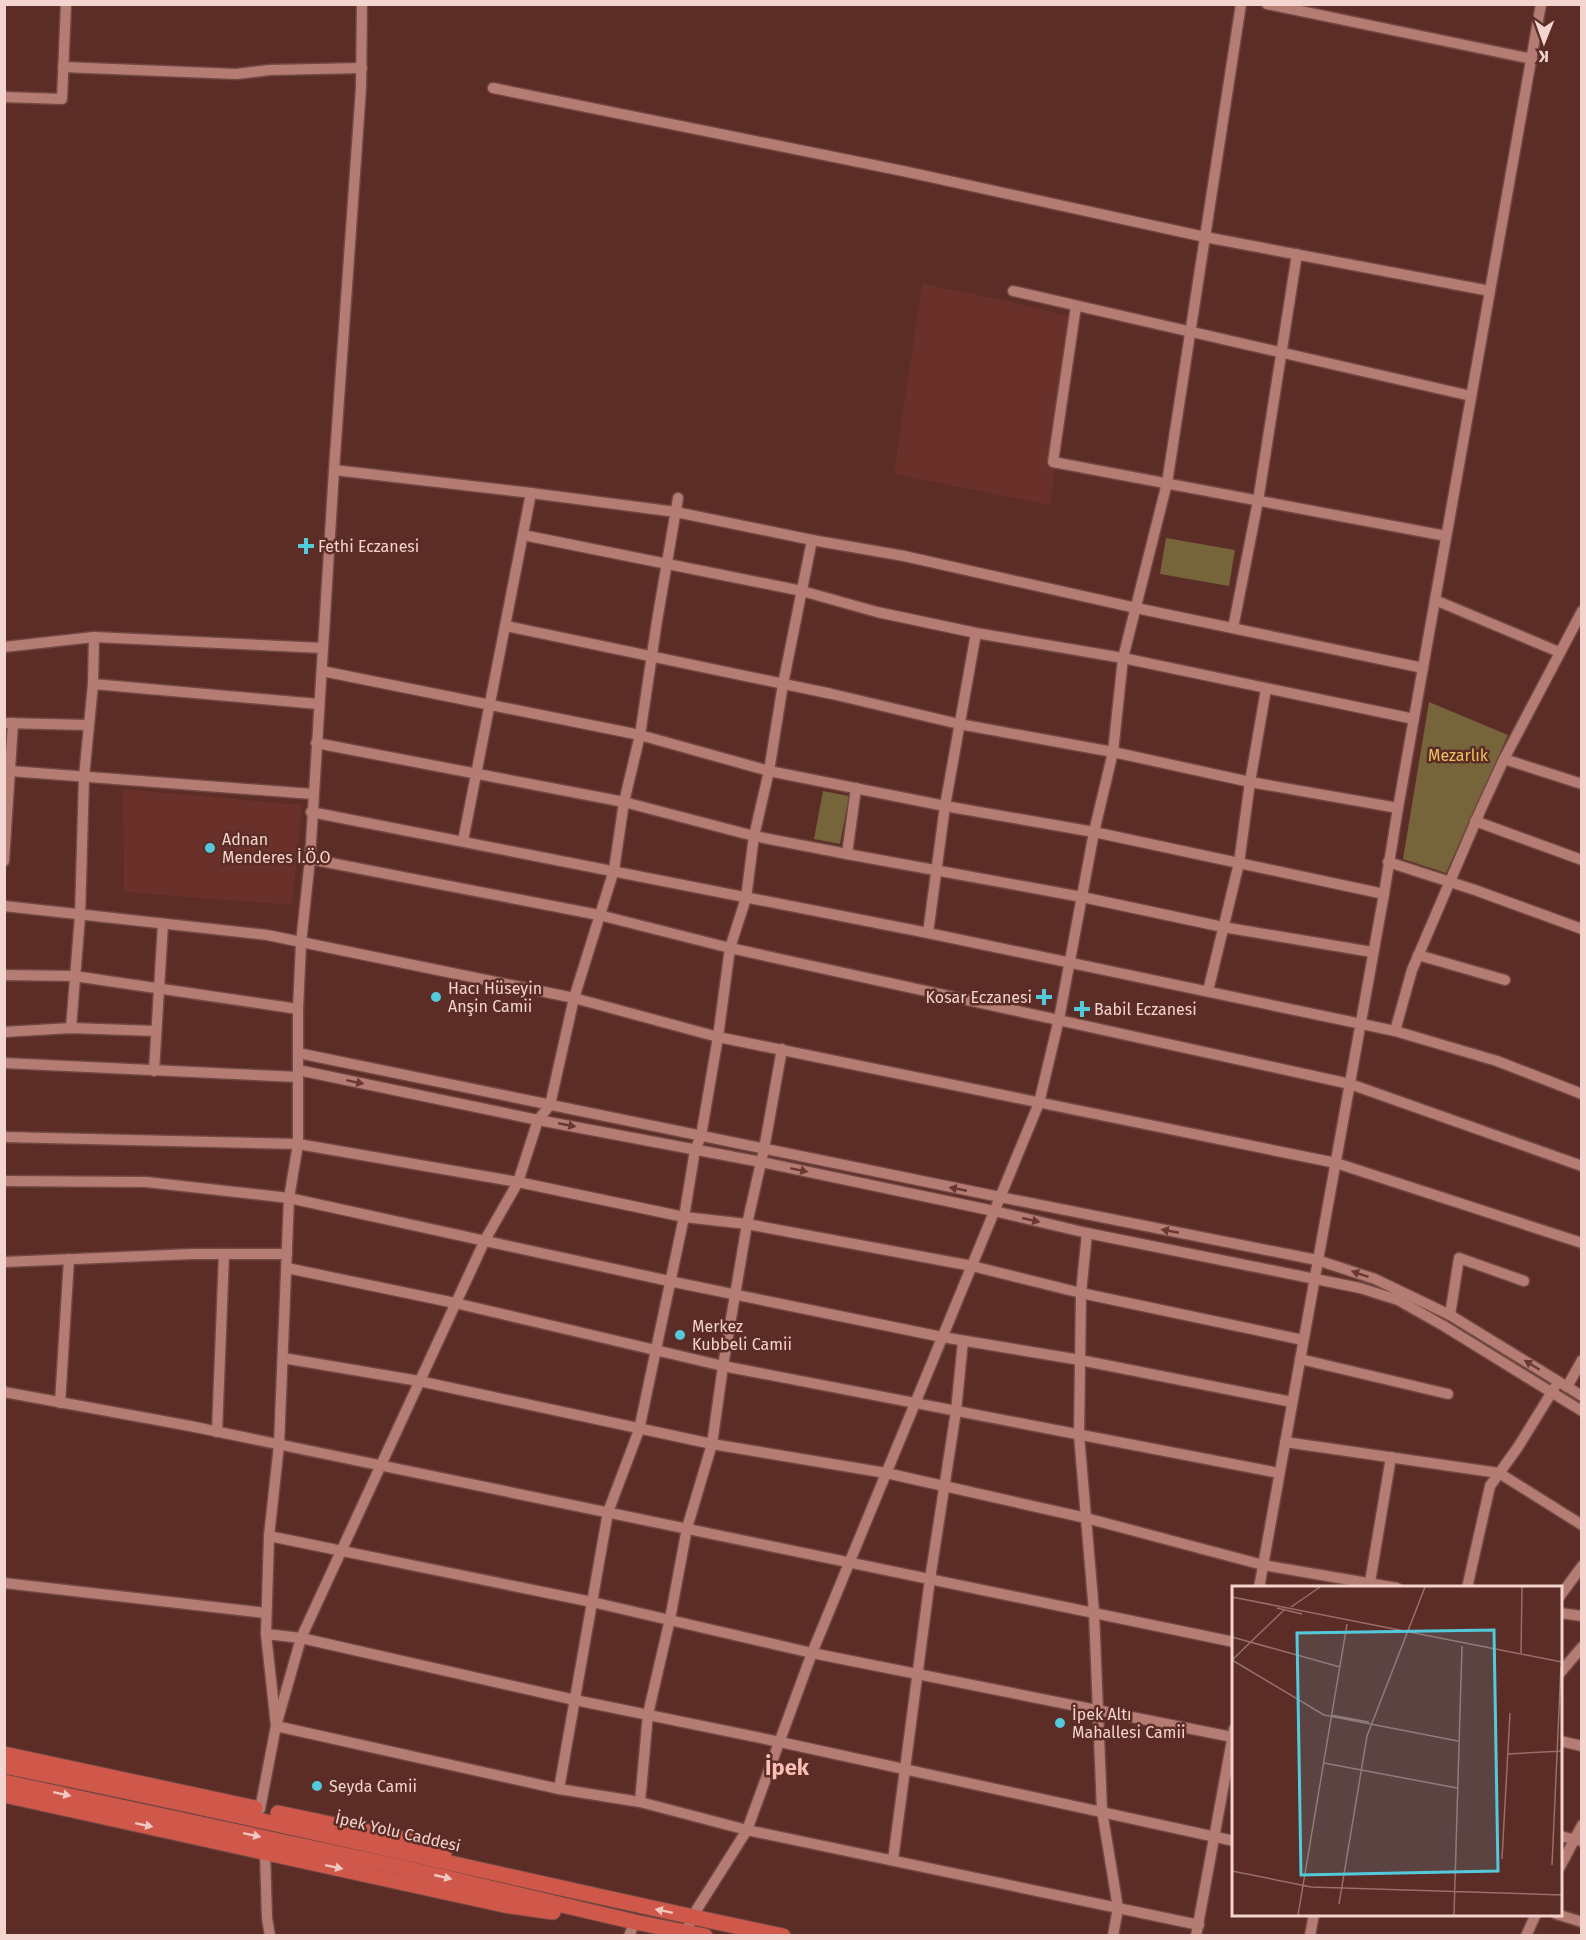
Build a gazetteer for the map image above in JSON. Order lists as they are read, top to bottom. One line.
{"streets":{"highway":["İpek Yolu Caddesi"]},"districts":["İpek"],"parks":["Mezarlık"],"places":{"health":["Fethi Eczanesi","Kosar Eczanesi","Babil Eczanesi"],"other":["Adnan Menderes İ.Ö.O","Hacı Hüseyin Anşin Camii","Merkez Kubbeli Camii","İpek Altı Mahallesi Camii","Seyda Camii"]},"north":"bottom"}
